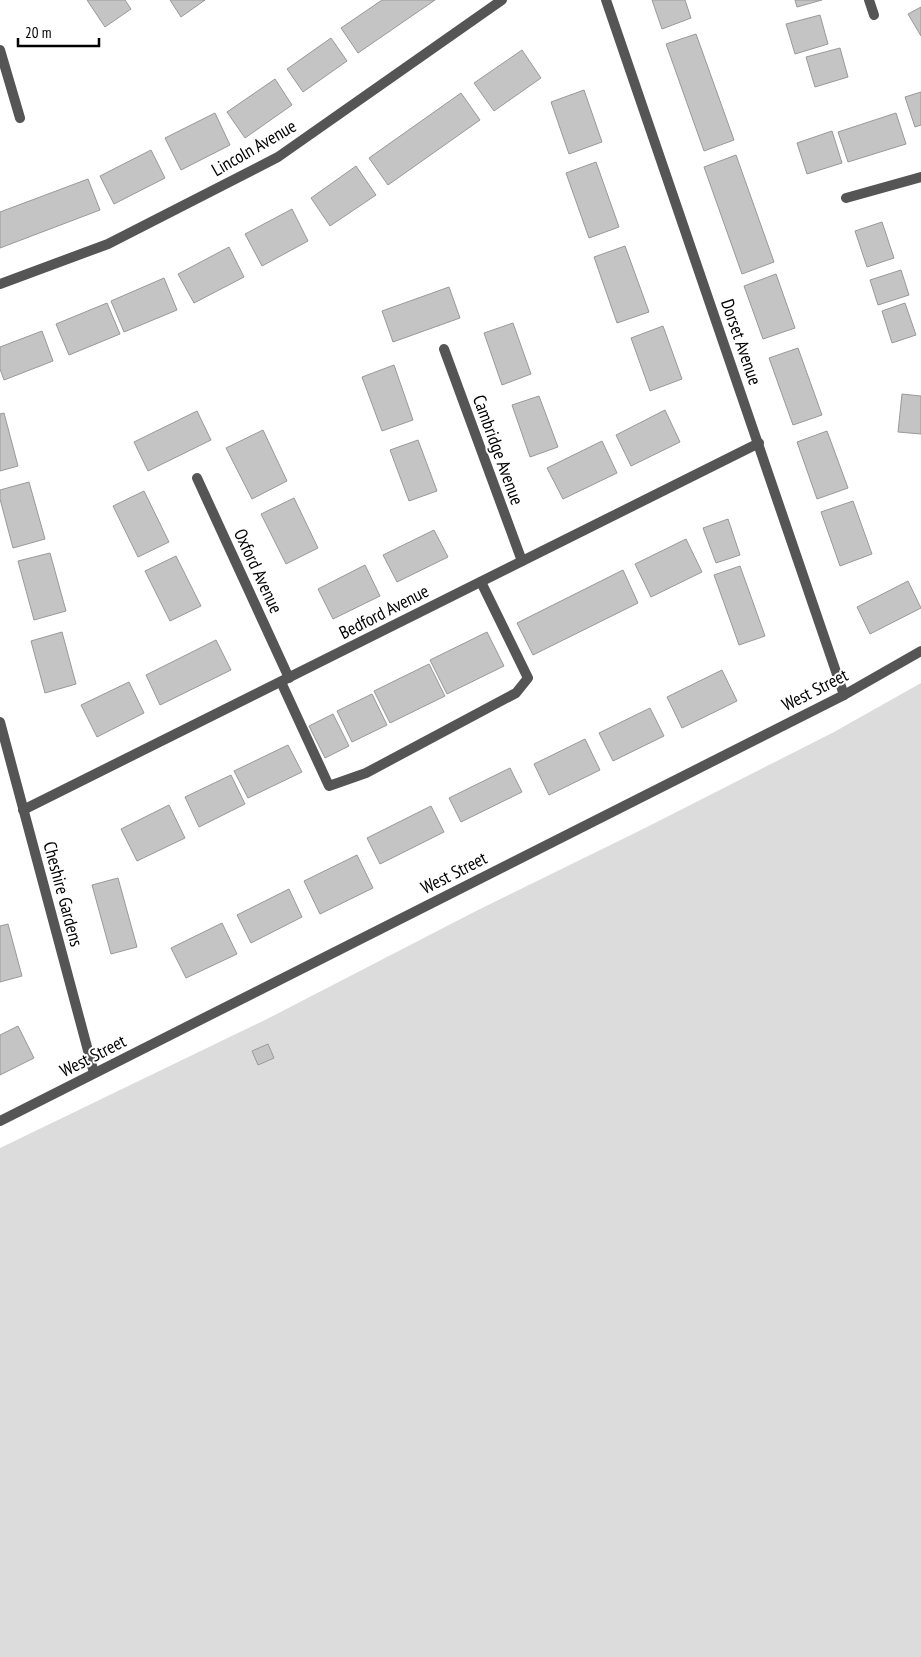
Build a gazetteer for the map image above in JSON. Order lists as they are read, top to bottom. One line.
{"streets":{"street":["Lincoln Avenue","Dorset Avenue","Cambridge Avenue","Oxford Avenue","Bedford Avenue","West Street","Cheshire Gardens"]},"crossings":[["Dorset Avenue","Bedford Avenue"],["Dorset Avenue","West Street"],["Cambridge Avenue","Bedford Avenue"],["Oxford Avenue","Bedford Avenue"],["Bedford Avenue","Cheshire Gardens"],["West Street","Cheshire Gardens"]],"scale_bar":"20 m"}
